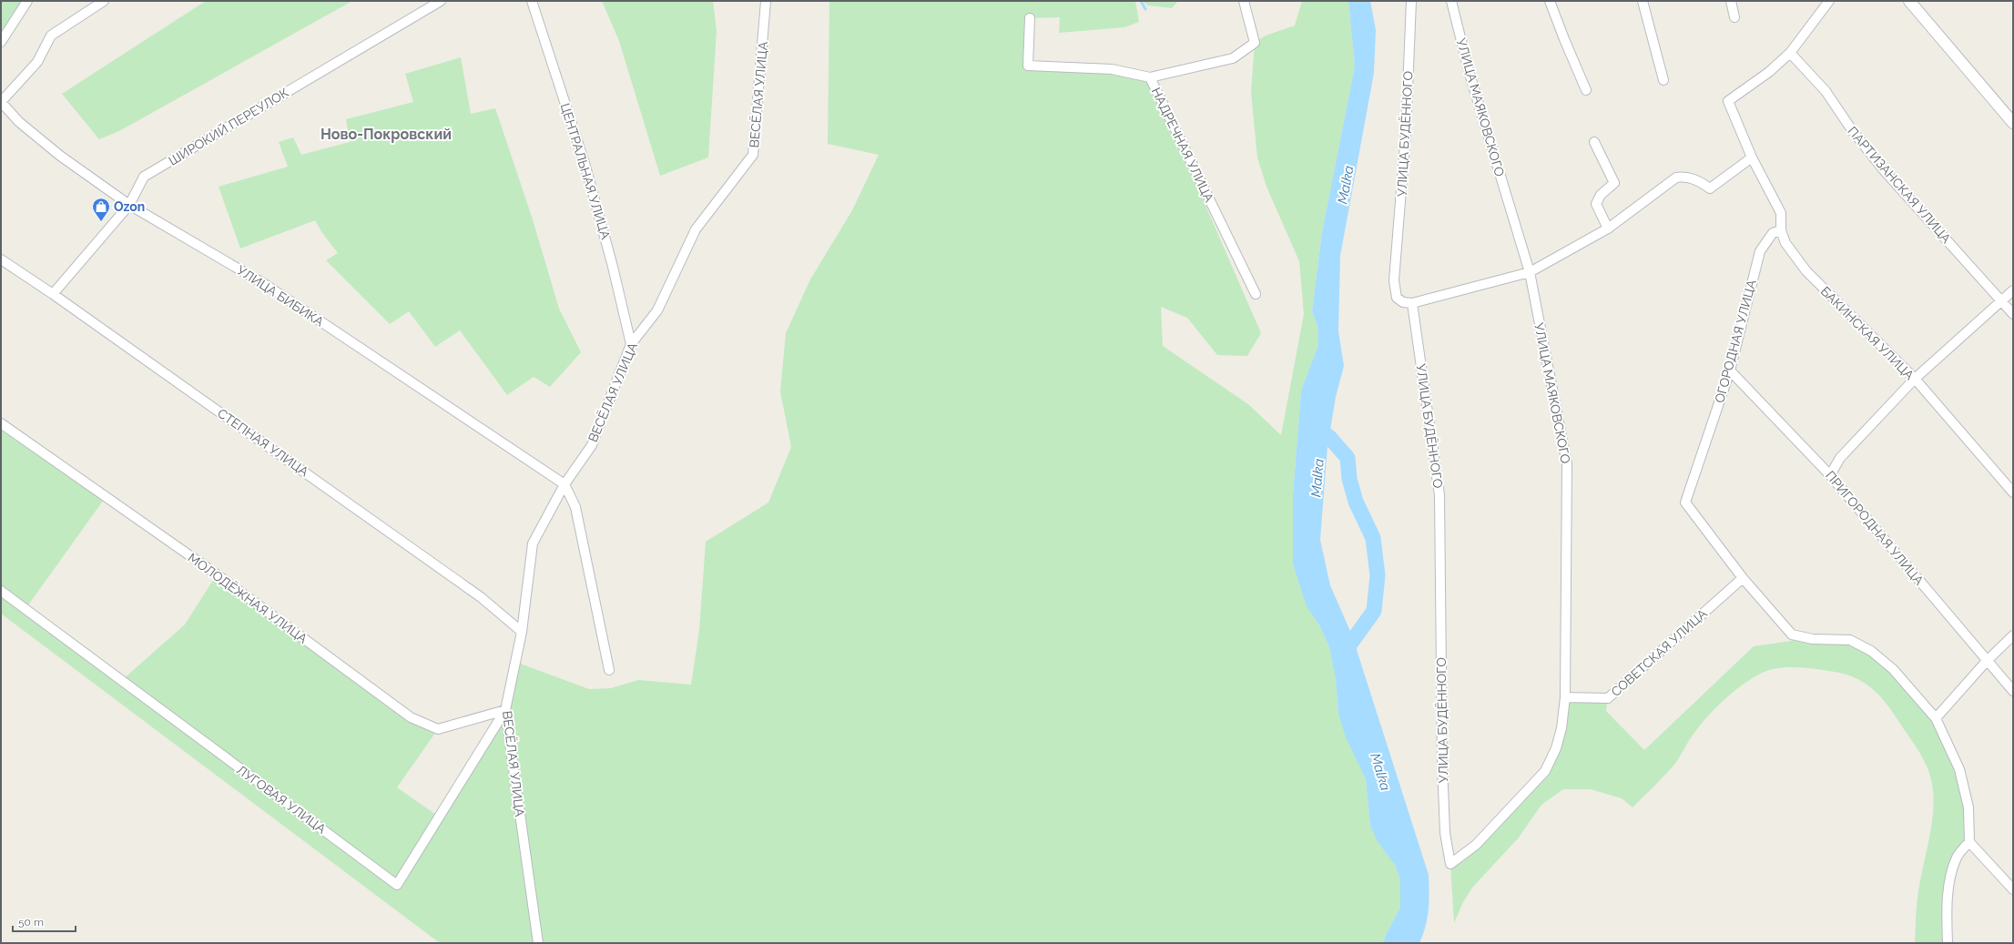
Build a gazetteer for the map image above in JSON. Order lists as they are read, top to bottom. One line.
{"streets":{"street":["ВЕСЁЛАЯ УЛИЦА","УЛИЦА МАЯКОВСКОГО","ШИРОКИЙ ПЕРЕУЛОК","УЛИЦА БУДЁННОГО","НАДРЕЧНАЯ УЛИЦА","ЦЕНТРАЛЬНАЯ УЛИЦА","ПАРТИЗАНСКАЯ УЛИЦА","УЛИЦА БИБИКА","БАКИНСКАЯ УЛИЦА","ОГОРОДНАЯ УЛИЦА","СТЕПНАЯ УЛИЦА","ПРИГОРОДНАЯ УЛИЦА","МОЛОДЁЖНАЯ УЛИЦА","СОВЕТСКАЯ УЛИЦА","ЛУГОВАЯ УЛИЦА"]},"crossings":[["ВЕСЁЛАЯ УЛИЦА","ЦЕНТРАЛЬНАЯ УЛИЦА"],["ВЕСЁЛАЯ УЛИЦА","УЛИЦА БИБИКА"],["ВЕСЁЛАЯ УЛИЦА","СТЕПНАЯ УЛИЦА"],["ВЕСЁЛАЯ УЛИЦА","МОЛОДЁЖНАЯ УЛИЦА"],["ВЕСЁЛАЯ УЛИЦА","ЛУГОВАЯ УЛИЦА"],["УЛИЦА МАЯКОВСКОГО","УЛИЦА БУДЁННОГО"],["УЛИЦА МАЯКОВСКОГО","СОВЕТСКАЯ УЛИЦА"],["ШИРОКИЙ ПЕРЕУЛОК","УЛИЦА БИБИКА"],["ШИРОКИЙ ПЕРЕУЛОК","СТЕПНАЯ УЛИЦА"],["ПАРТИЗАНСКАЯ УЛИЦА","БАКИНСКАЯ УЛИЦА"],["БАКИНСКАЯ УЛИЦА","ОГОРОДНАЯ УЛИЦА"],["ОГОРОДНАЯ УЛИЦА","ПРИГОРОДНАЯ УЛИЦА"],["ОГОРОДНАЯ УЛИЦА","СОВЕТСКАЯ УЛИЦА"],["МОЛОДЁЖНАЯ УЛИЦА","ЛУГОВАЯ УЛИЦА"]],"districts":["Ново-Покровский"],"water":["Malka"],"places":{"shop":["Ozon"]},"scale_bar":"50 m"}
